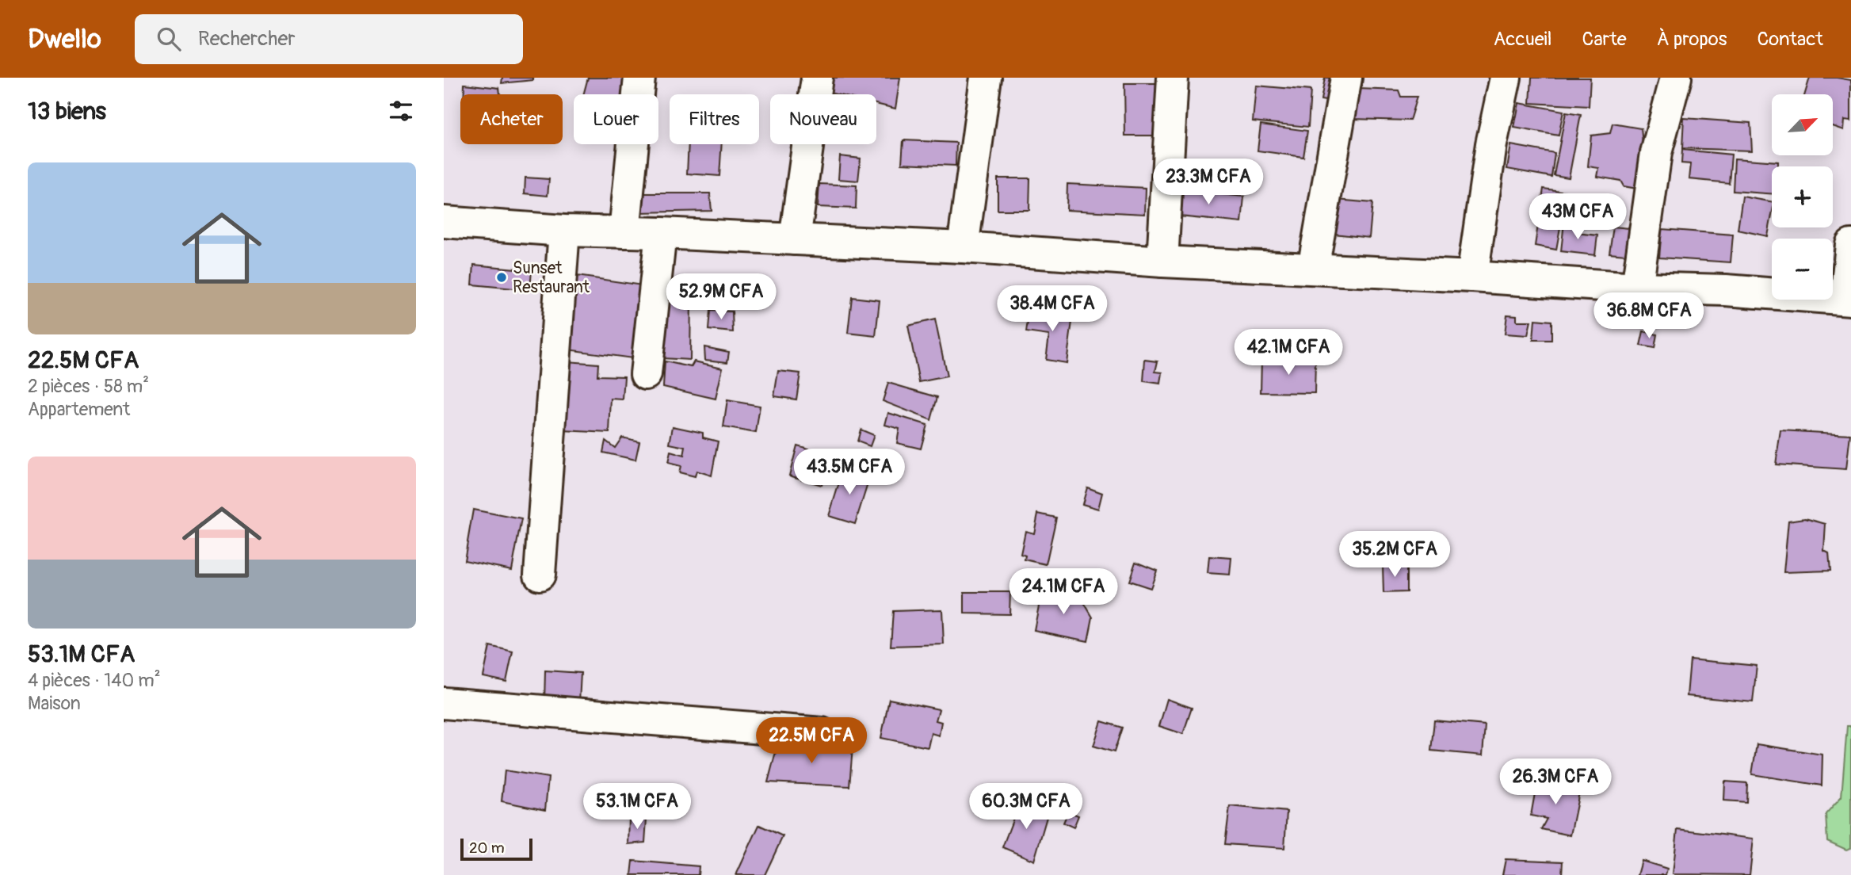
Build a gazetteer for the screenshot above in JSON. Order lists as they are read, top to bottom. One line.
{"places":["Sunset Restaurant"],"scale_bar":"20 m","north":"top right","page":{"header":"Dwello","search":"Rechercher","nav":["Accueil","Carte","À propos","Contact"],"heading":"13 biens","map_buttons":["+","−"],"chip":["Acheter","Louer","Filtres","Nouveau"],"list":[{"name":"22.5M CFA","note":"2 pièces · 58 m² · Appartement"},{"name":"53.1M CFA","note":"4 pièces · 140 m² · Maison"}],"price":["23.3M CFA","43M CFA","52.9M CFA","38.4M CFA","36.8M CFA","42.1M CFA","43.5M CFA","35.2M CFA","24.1M CFA","22.5M CFA","26.3M CFA","53.1M CFA","60.3M CFA"],"scale":"20 m"}}
